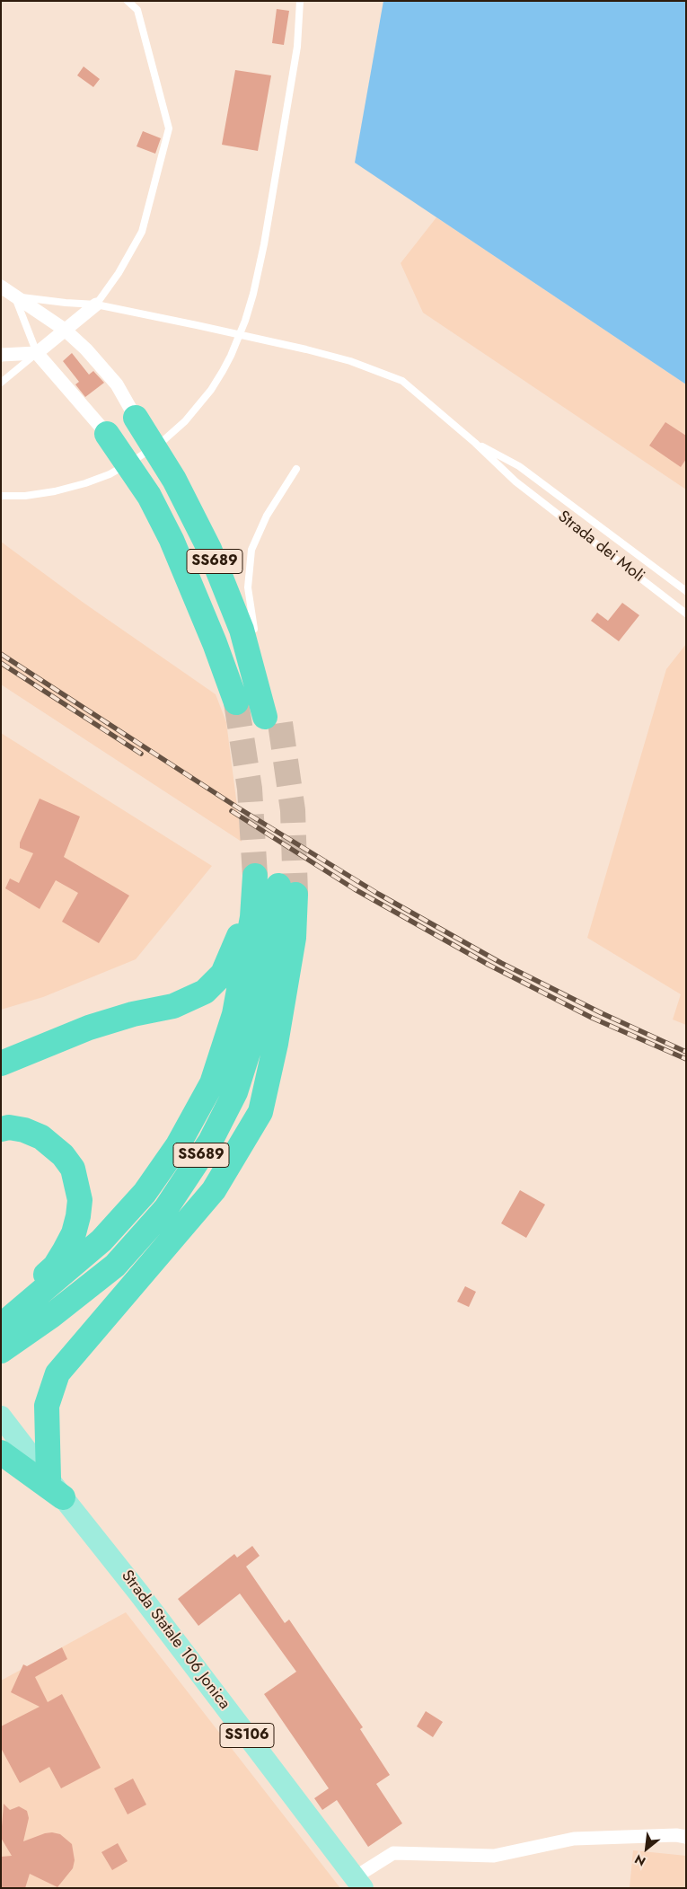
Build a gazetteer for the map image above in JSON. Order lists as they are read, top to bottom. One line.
{"streets":{"highway":["SS689"],"main road":["Strada Statale 106 Jonica","SS106"],"lane":["Strada dei Moli"]},"crossings":[["SS689","Strada Statale 106 Jonica"]],"north":"bottom left"}
